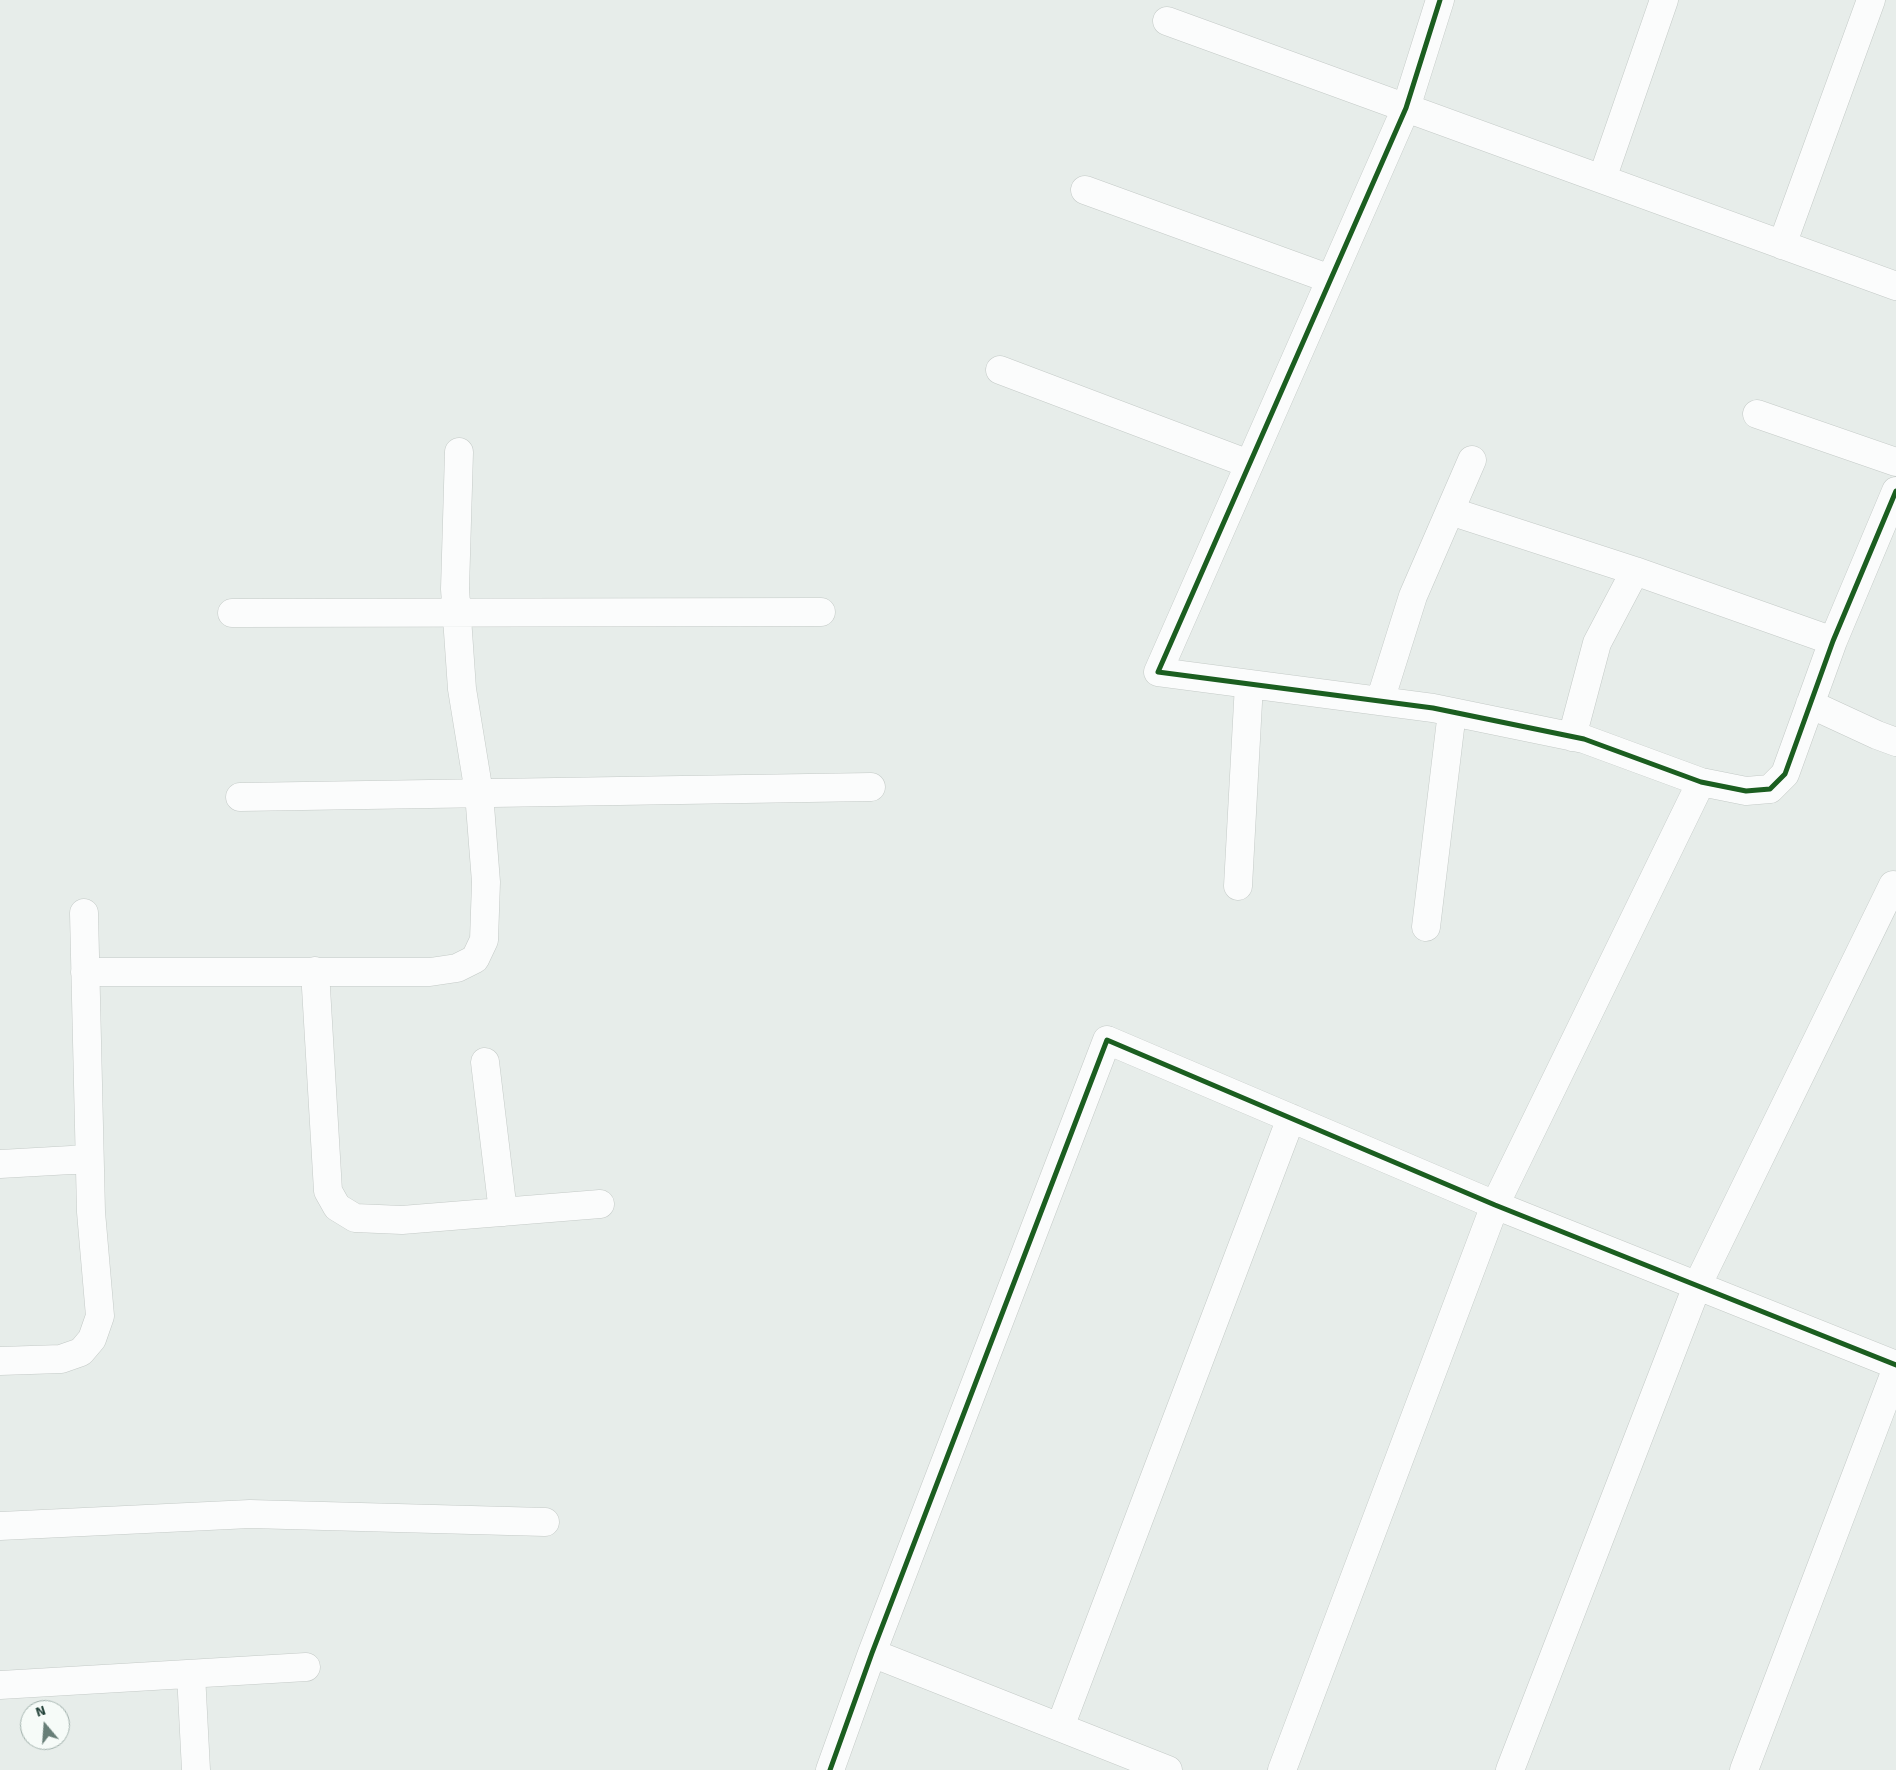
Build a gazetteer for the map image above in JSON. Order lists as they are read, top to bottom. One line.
{"north":"top"}
